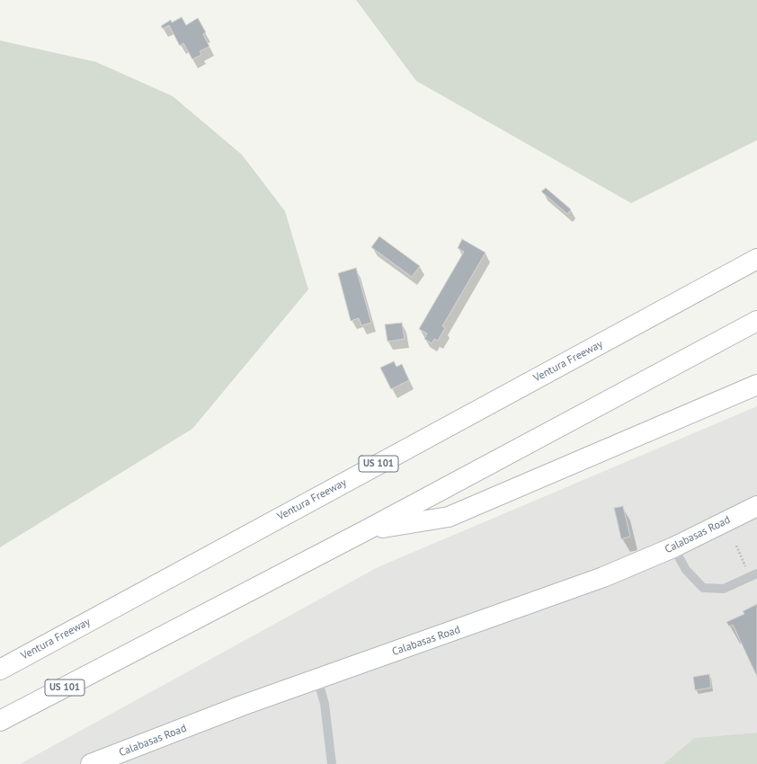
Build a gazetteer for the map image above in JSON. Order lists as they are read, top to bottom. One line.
{"streets":{"main road":["Ventura Freeway","US 101","Calabasas Road"]}}
